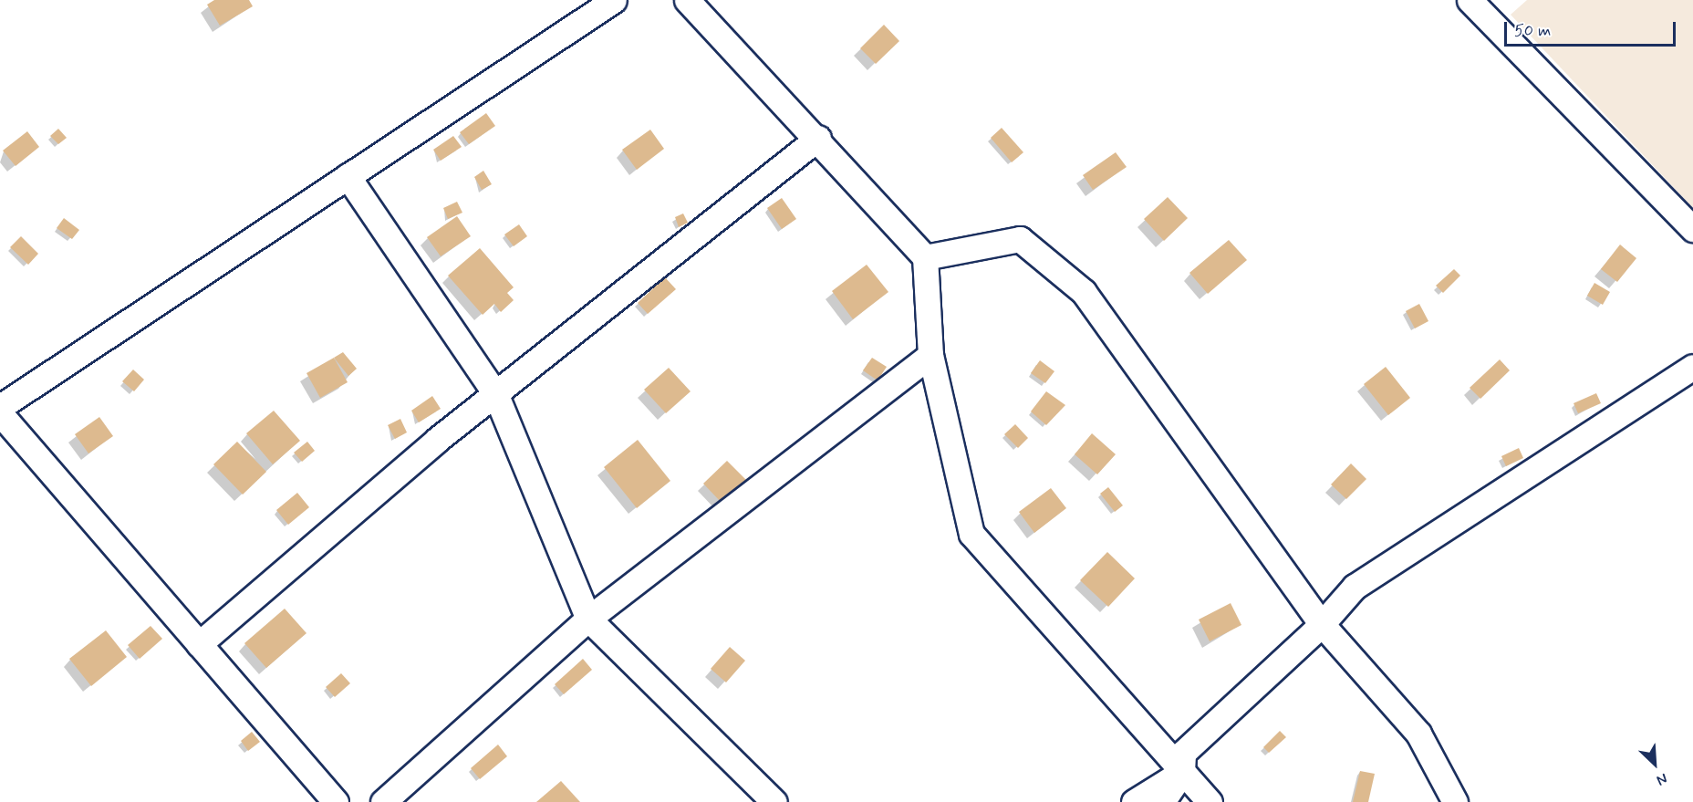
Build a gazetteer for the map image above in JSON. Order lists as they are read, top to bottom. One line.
{"scale_bar":"50 m","north":"bottom right"}
